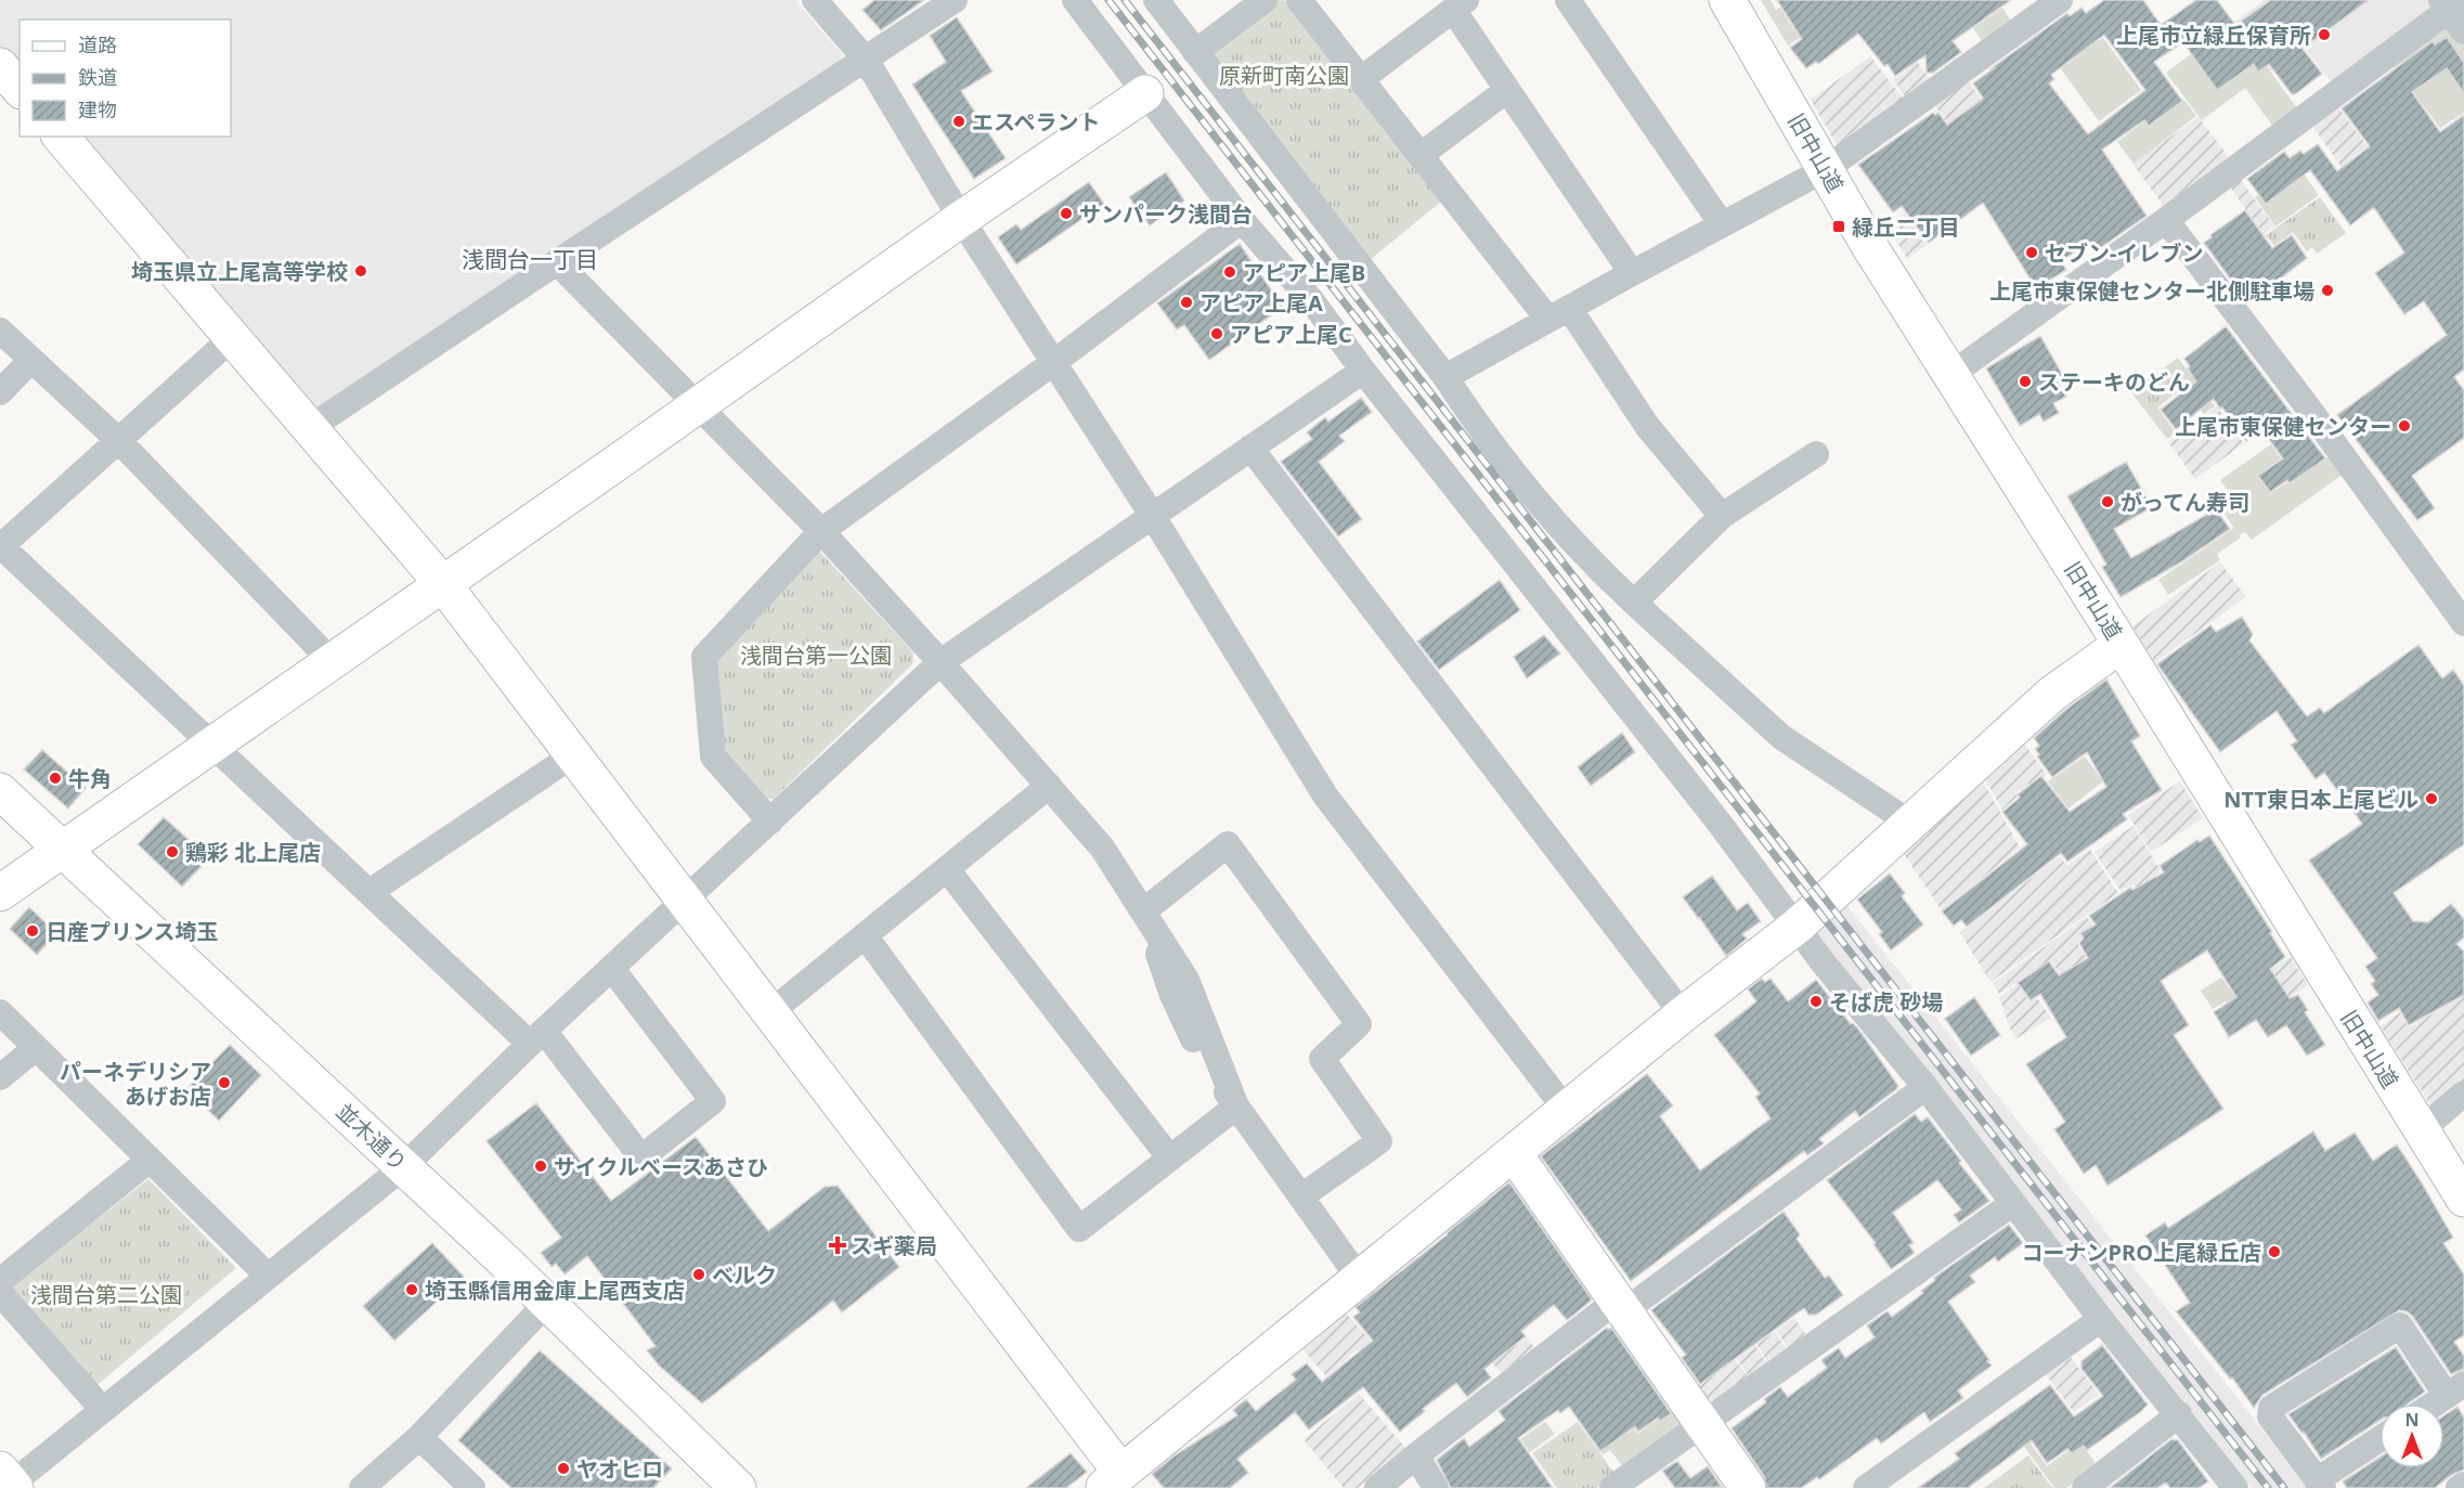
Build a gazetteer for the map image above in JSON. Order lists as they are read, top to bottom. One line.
{"streets":{"street":["旧中山道","並木通り"]},"districts":["浅間台一丁目"],"parks":["原新町南公園","浅間台第一公園","浅間台第二公園"],"places":{"other":["上尾市立緑丘保育所","エスペラント","サンパーク浅間台","セブン-イレブン","埼玉県立上尾高等学校","アピア上尾B","上尾市東保健センター北側駐車場","アピア上尾A","アピア上尾C","ステーキのどん","上尾市東保健センター","がってん寿司","牛角","NTT東日本上尾ビル","鶏彩 北上尾店","日産プリンス埼玉","そば虎 砂場","パーネデリシア あげお店","サイクルベースあさひ","コーナンPRO上尾緑丘店","ベルク","埼玉縣信用金庫上尾西支店","ヤオヒロ"],"transit":["緑丘二丁目"],"health":["スギ薬局"]},"legend":["道路","鉄道","建物"],"north":"top"}
